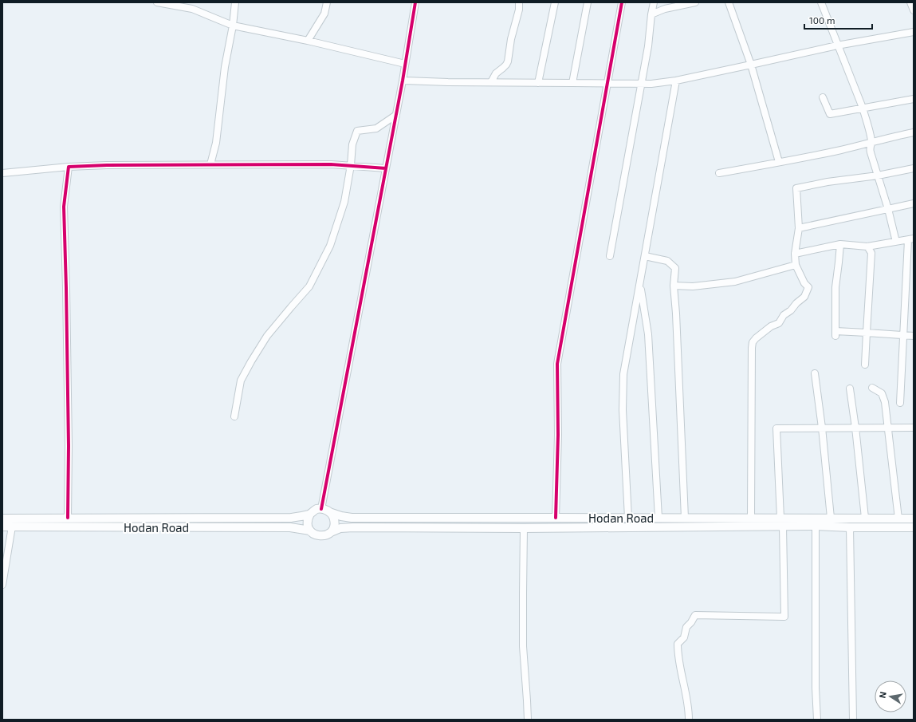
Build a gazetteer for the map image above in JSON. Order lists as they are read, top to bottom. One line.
{"streets":{"main road":["Hodan Road"]},"scale_bar":"100 m","north":"left"}
